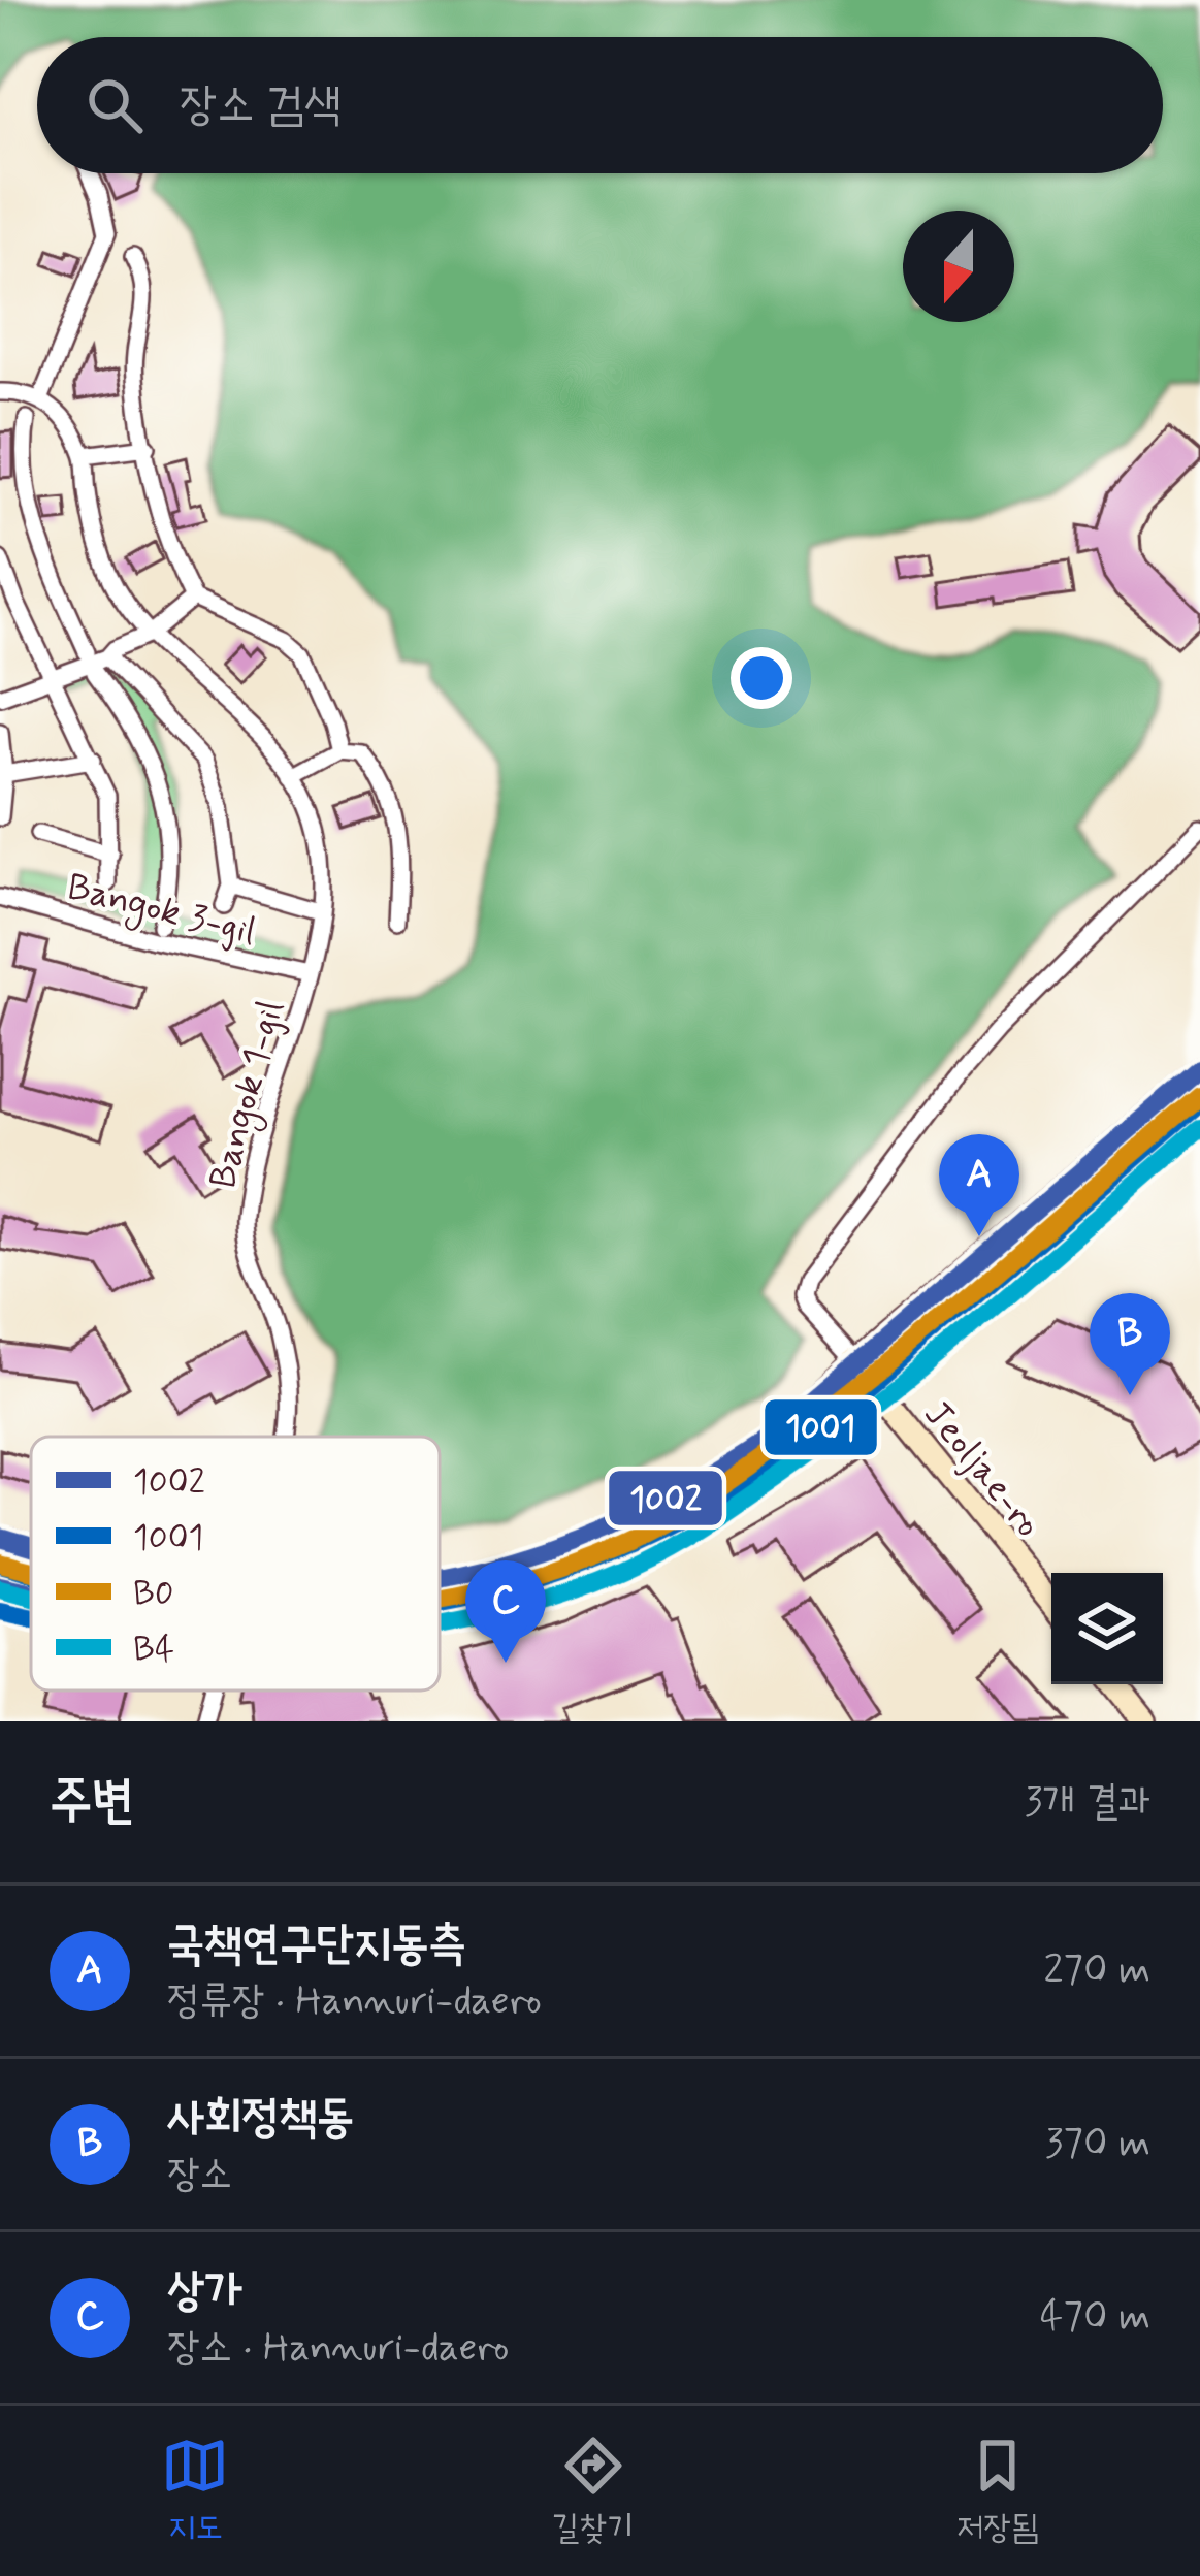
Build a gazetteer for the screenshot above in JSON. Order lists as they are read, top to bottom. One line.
{"streets":{"street":["Bangok 3-gil","Bangok 1-gil","Jeoljae-ro"]},"crossings":[["Bangok 3-gil","Bangok 1-gil"]],"lines":["transit line 1002","transit line B0","transit line 1001","transit line B4"],"legend":["1002","1001","B0","B4"],"north":"bottom","page":{"search":"장소 검색","pins":["A","B","C"],"heading":["주변","3개 결과"],"list":[{"mark":"A","name":"국책연구단지동측","note":"정류장 · Hannuri-daero","value":"270 m"},{"mark":"B","name":"사회정책동","note":"장소","value":"370 m"},{"mark":"C","name":"상가","note":"장소 · Hannuri-daero","value":"470 m"}],"nav":["지도","길찾기","저장됨"]}}
